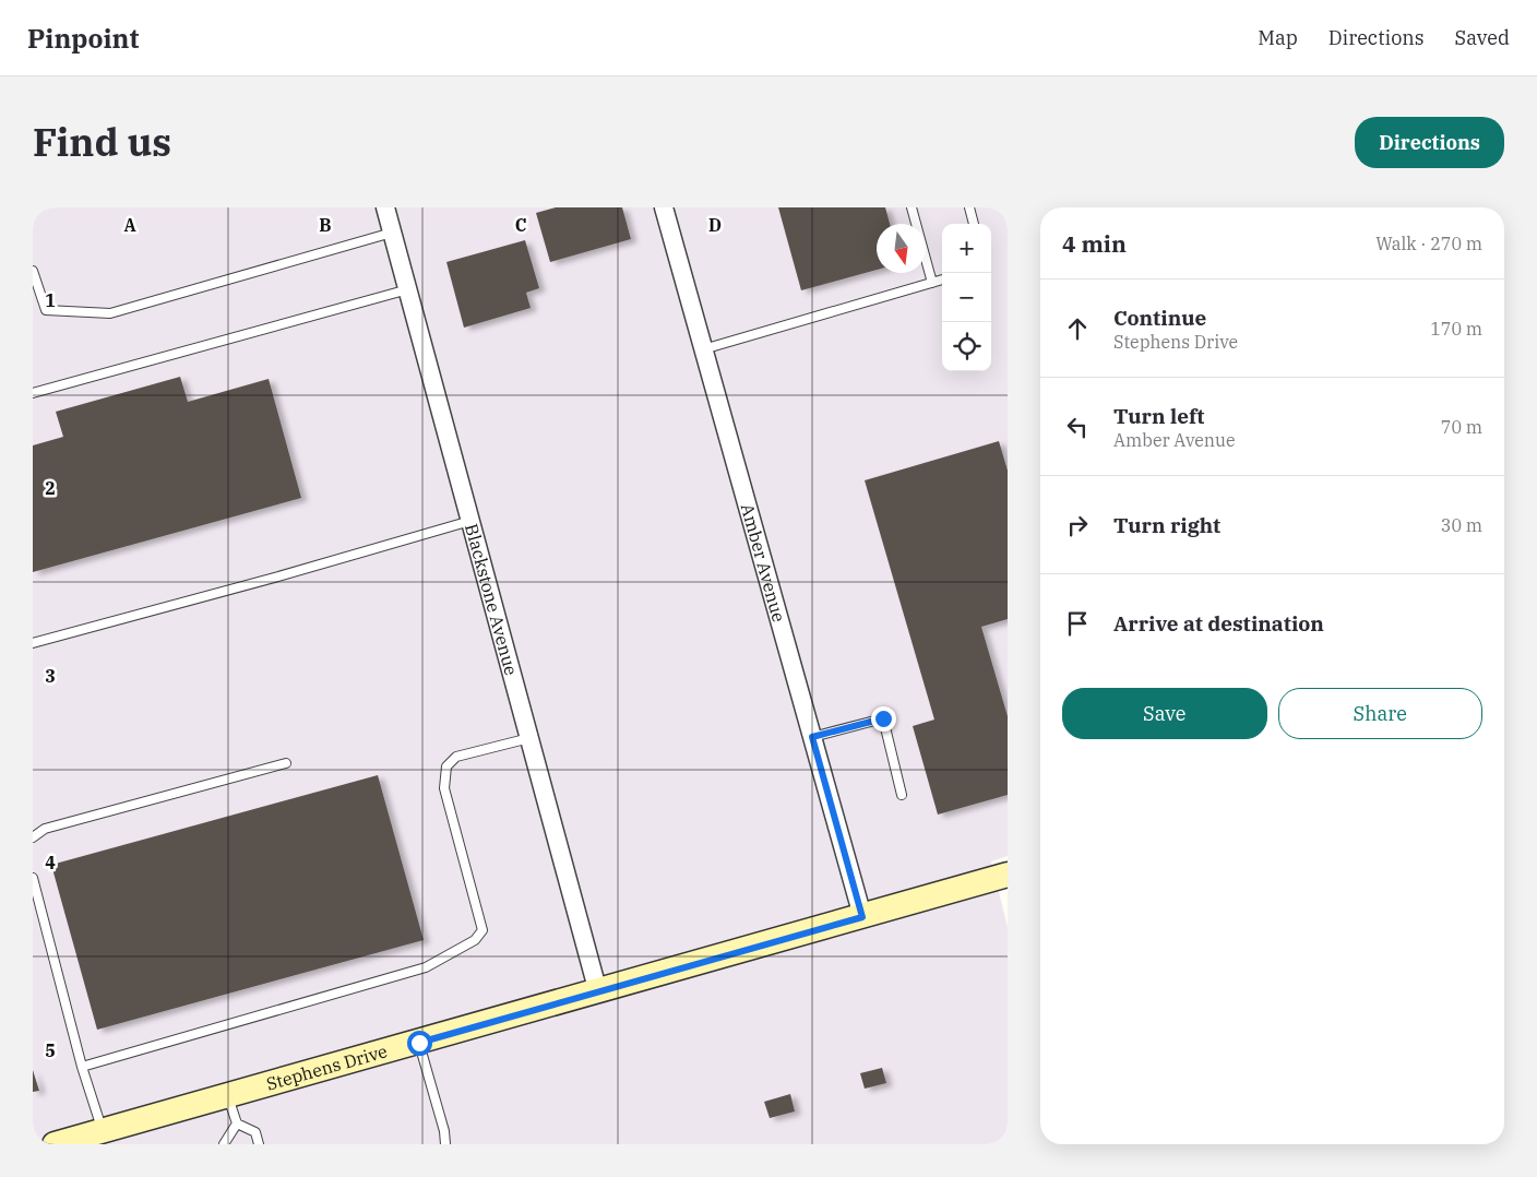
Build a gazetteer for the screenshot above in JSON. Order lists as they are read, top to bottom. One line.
{"streets":{"street":["Amber Avenue","Blackstone Avenue","Stephens Drive"]},"crossings":[["Amber Avenue","Stephens Drive"],["Blackstone Avenue","Stephens Drive"]],"north":"bottom","page":{"header":"Pinpoint","nav":["Map","Directions","Saved"],"title":"Find us","buttons":["Directions",["Save","Share"]],"heading":["4 min","Walk · 270 m"],"map_buttons":["+","−"],"list":[["Continue","Stephens Drive","170 m"],["Turn left","Amber Avenue","70 m"],["Turn right","30 m"],"Arrive at destination"]},"grid":{"columns":["A","B","C","D"],"rows":["1","2","3","4","5"]}}
